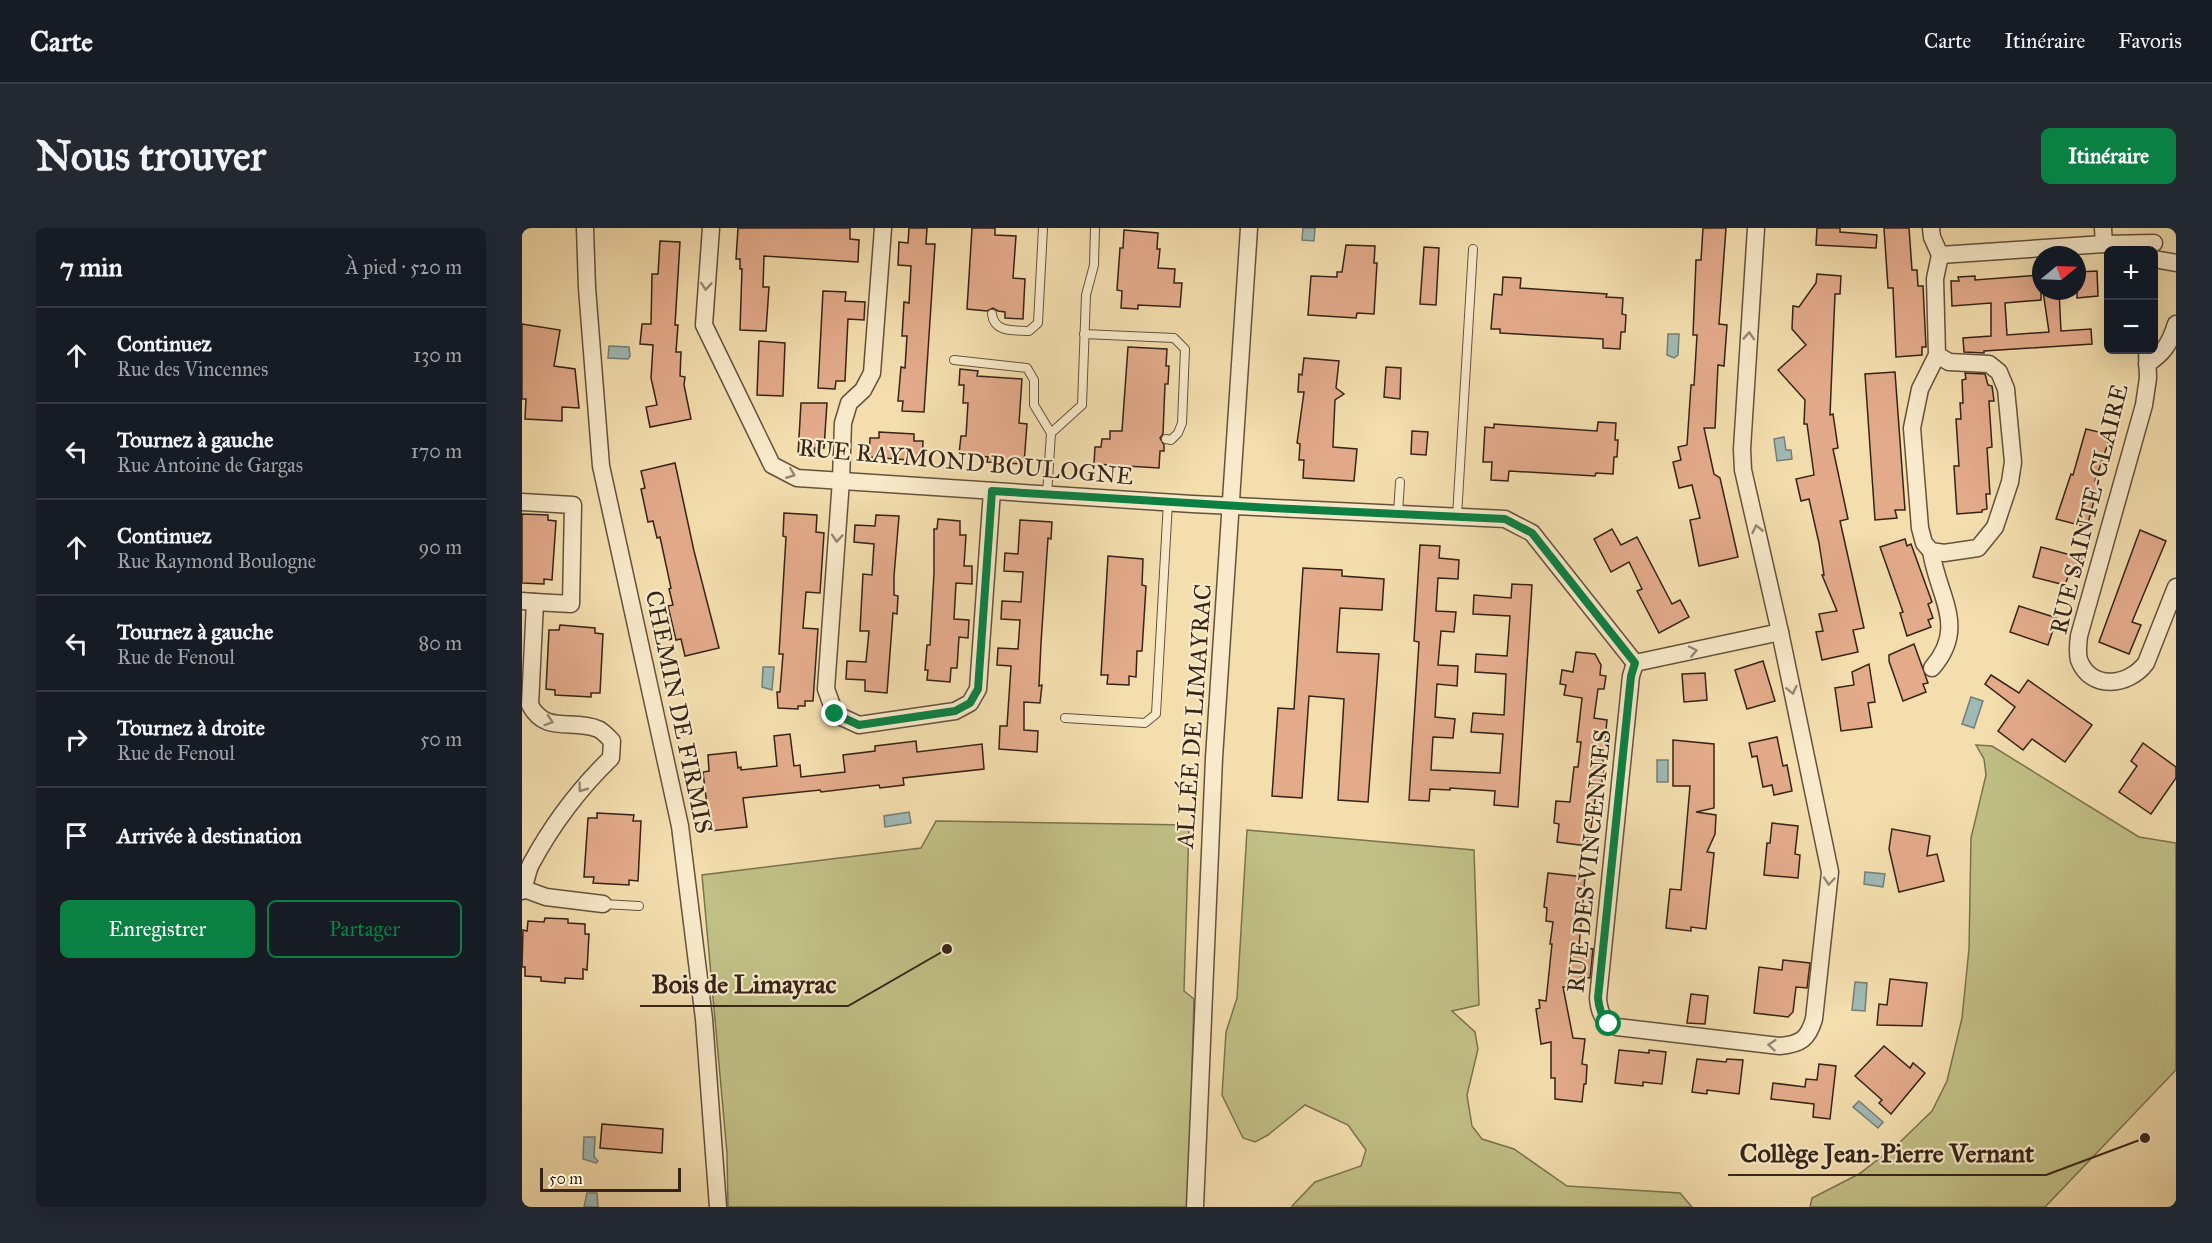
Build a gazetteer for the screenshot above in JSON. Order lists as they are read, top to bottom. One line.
{"streets":{"street":["RUE RAYMOND BOULOGNE","RUE SAINTE-CLAIRE","CHEMIN DE FIRMIS","ALLÉE DE LIMAYRAC","RUE DES VINCENNES"]},"crossings":[["RUE RAYMOND BOULOGNE","ALLÉE DE LIMAYRAC"],["RUE RAYMOND BOULOGNE","RUE DES VINCENNES"]],"places":["Bois de Limayrac","Collège Jean-Pierre Vernant"],"scale_bar":"50 m","north":"right","page":{"header":"Carte","nav":["Carte","Itinéraire","Favoris"],"buttons":["Itinéraire",["Enregistrer","Partager"]],"title":"Nous trouver","heading":["7 min","À pied · 520 m"],"map_buttons":["+","−"],"list":[["Continuez","Rue des Vincennes","130 m"],["Tournez à gauche","Rue Antoine de Gargas","170 m"],["Continuez","Rue Raymond Boulogne","90 m"],["Tournez à gauche","Rue de Fenoul","80 m"],["Tournez à droite","Rue de Fenoul","50 m"],"Arrivée à destination"],"scale":"50 m"}}
